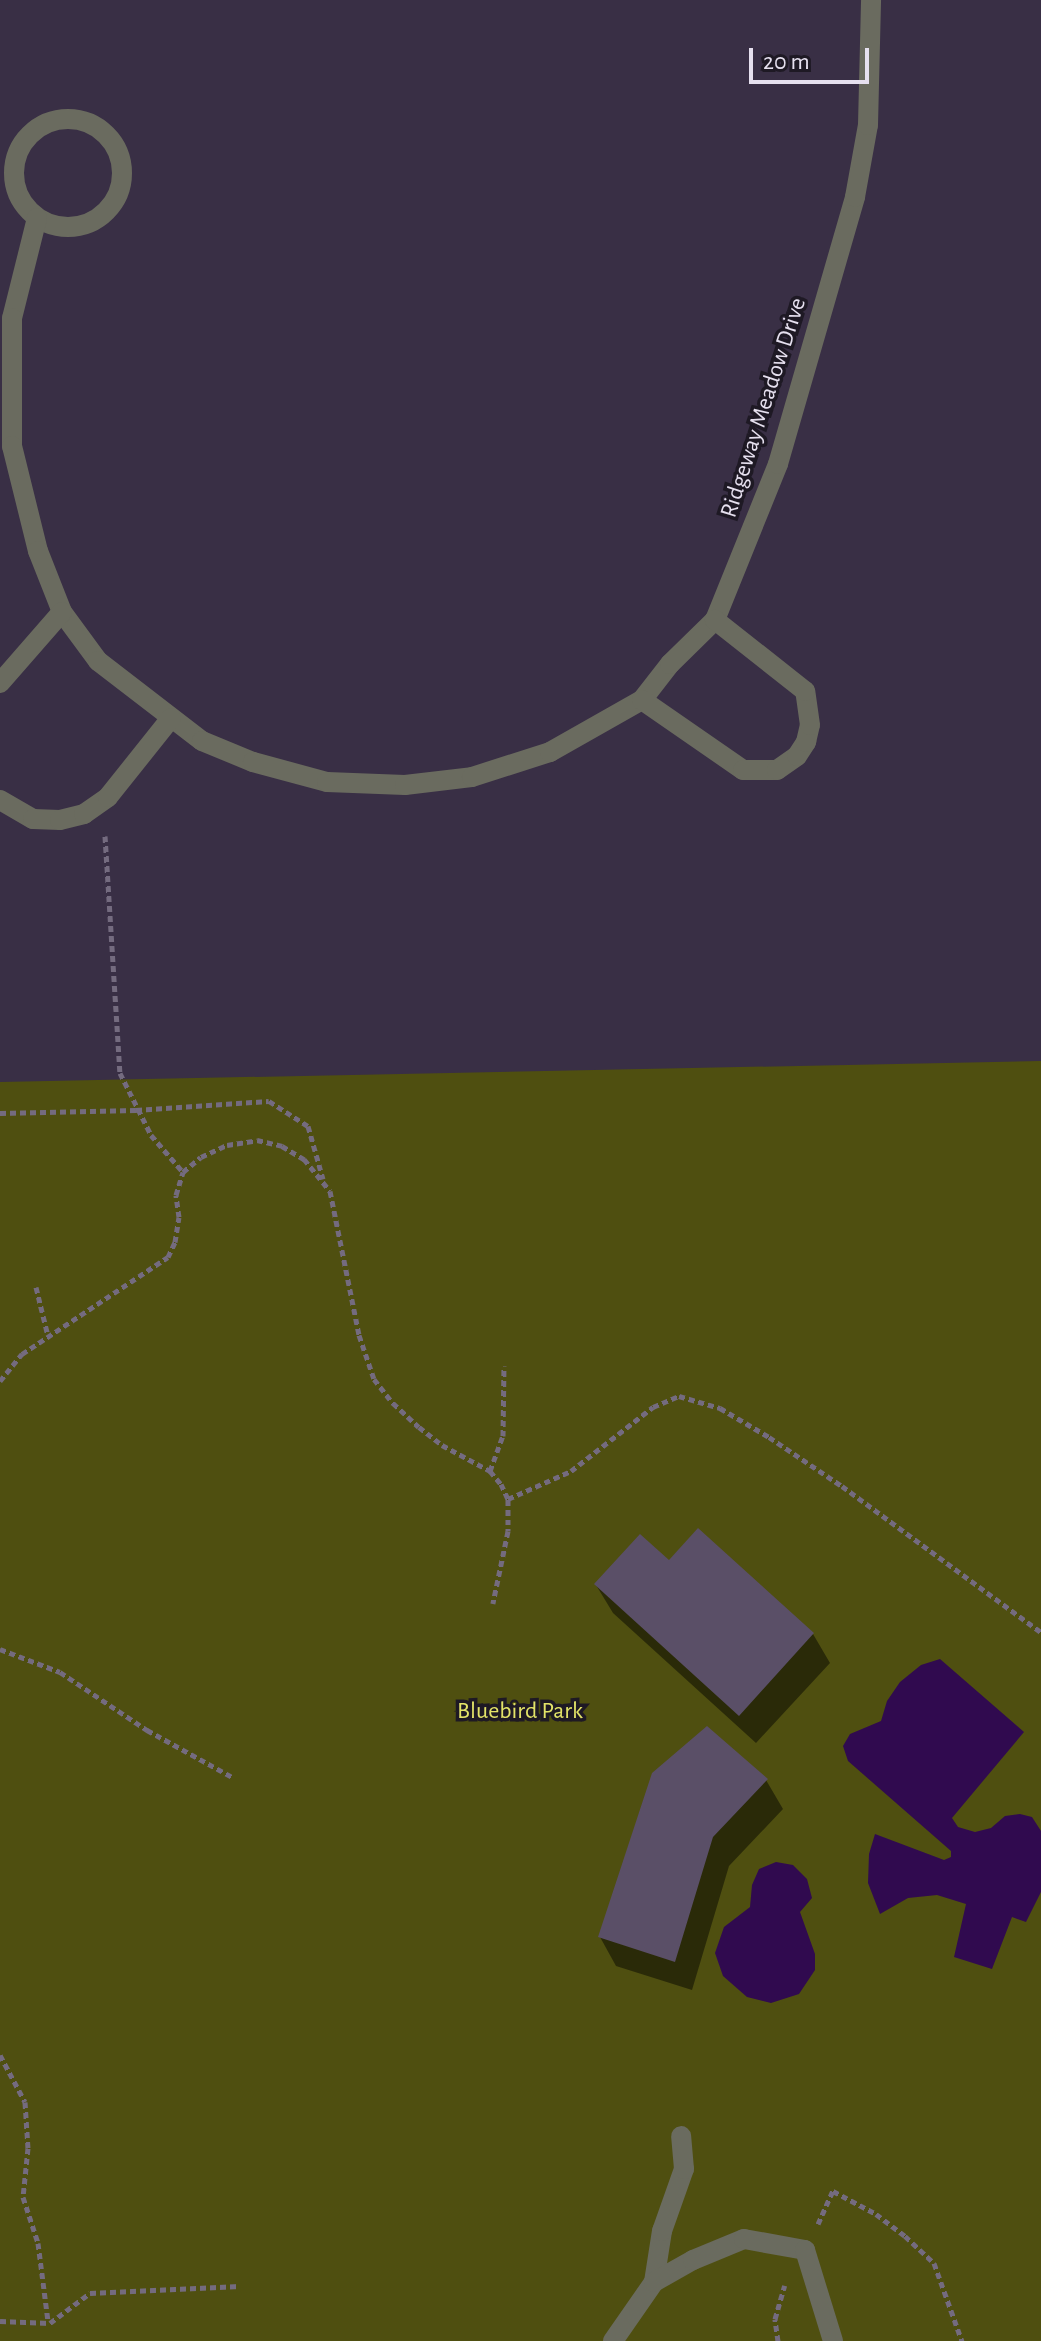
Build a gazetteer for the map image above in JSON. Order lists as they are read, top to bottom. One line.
{"streets":{"street":["Ridgeway Meadow Drive"]},"parks":["Bluebird Park"],"scale_bar":"20 m"}
